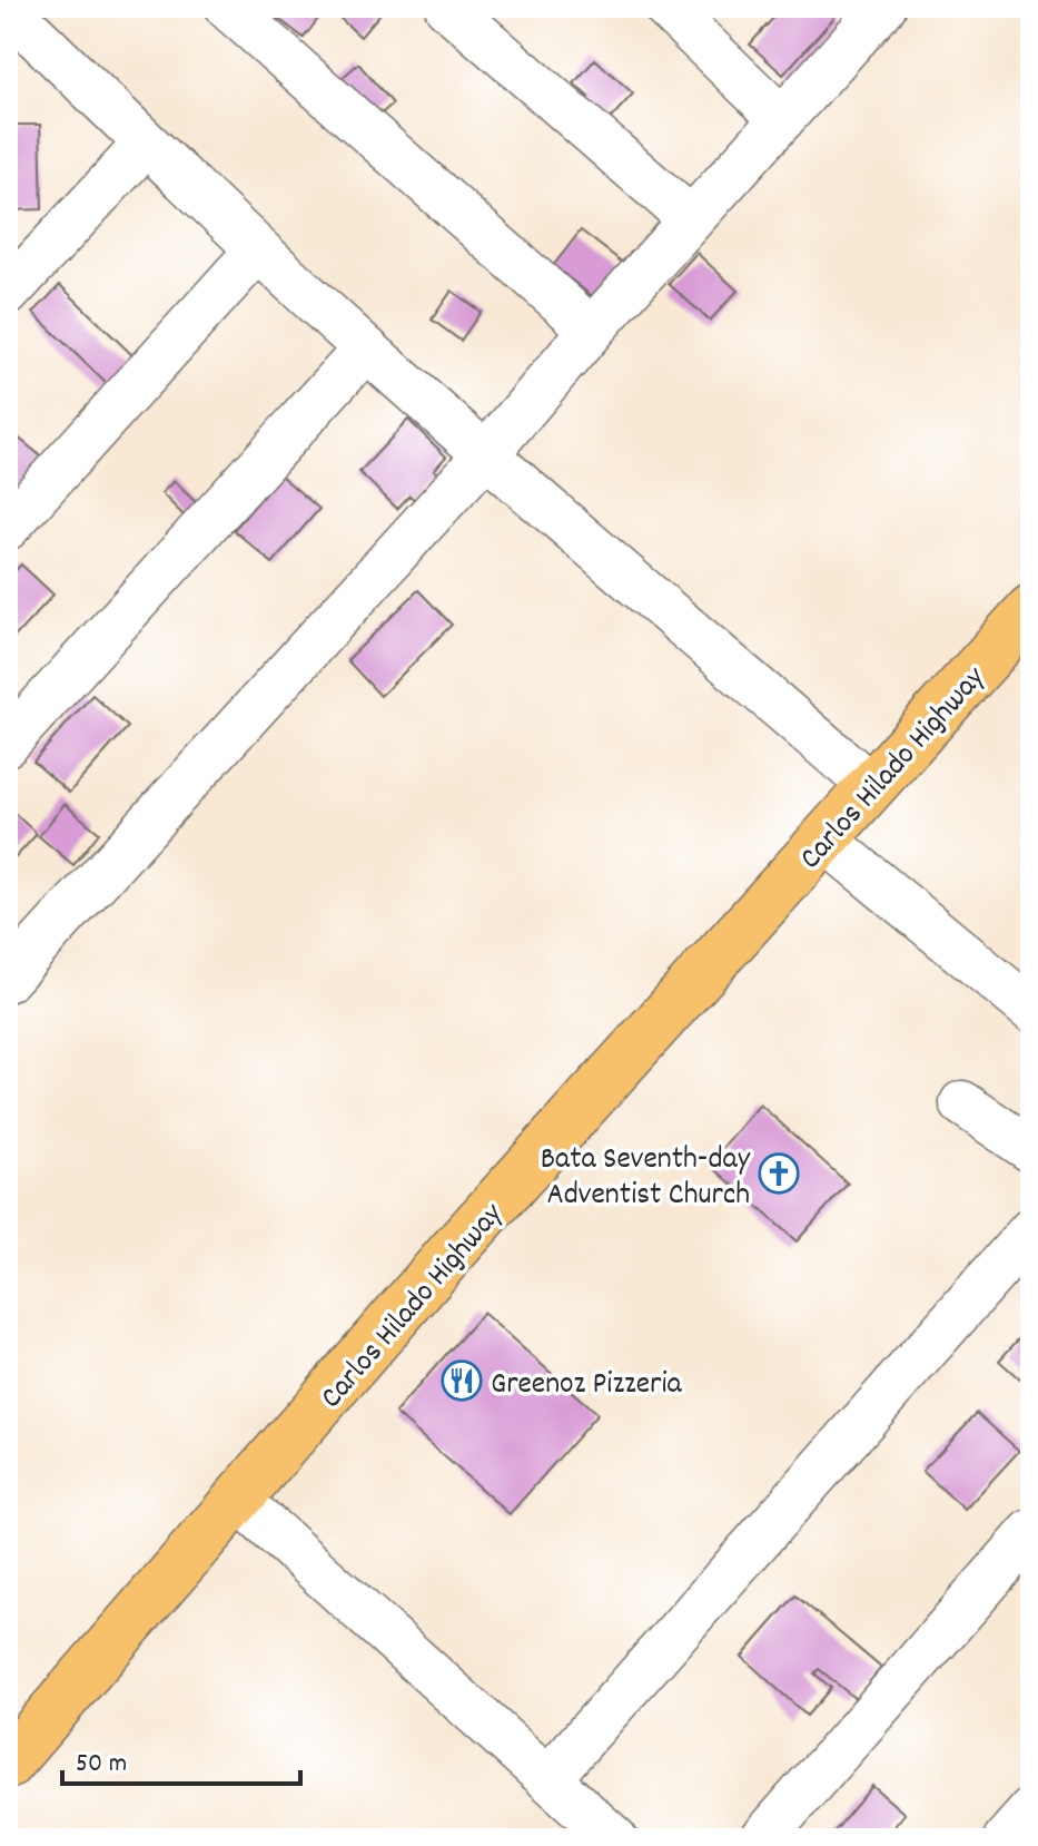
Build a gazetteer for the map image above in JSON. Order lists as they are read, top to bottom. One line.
{"streets":{"main road":["Carlos Hilado Highway"]},"places":{"church":["Bata Seventh-day Adventist Church"],"restaurant":["Greenoz Pizzeria"]},"scale_bar":"50 m"}
